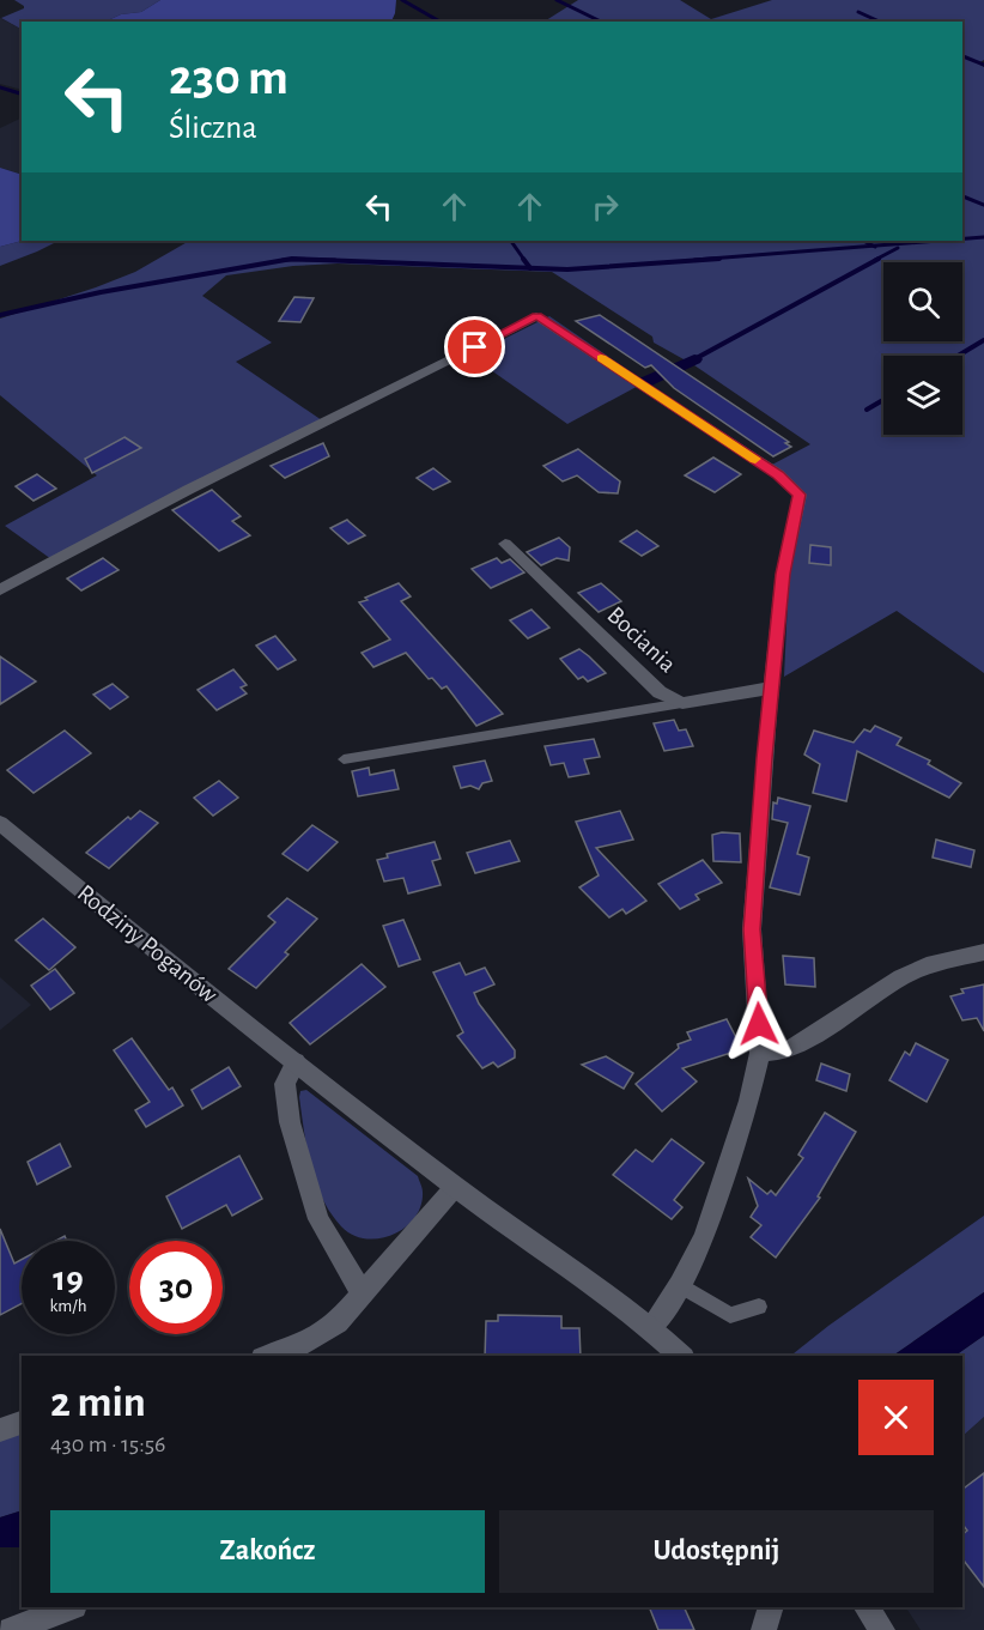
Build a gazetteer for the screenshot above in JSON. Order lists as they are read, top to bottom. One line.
{"streets":{"street":["Bociania","Rodziny Poganów"]},"page":{"turn":["230 m","Śliczna"],"speed":"19 km/h","limit":"30","heading":["2 min","430 m · 15:56"],"buttons":["Zakończ","Udostępnij"]}}
